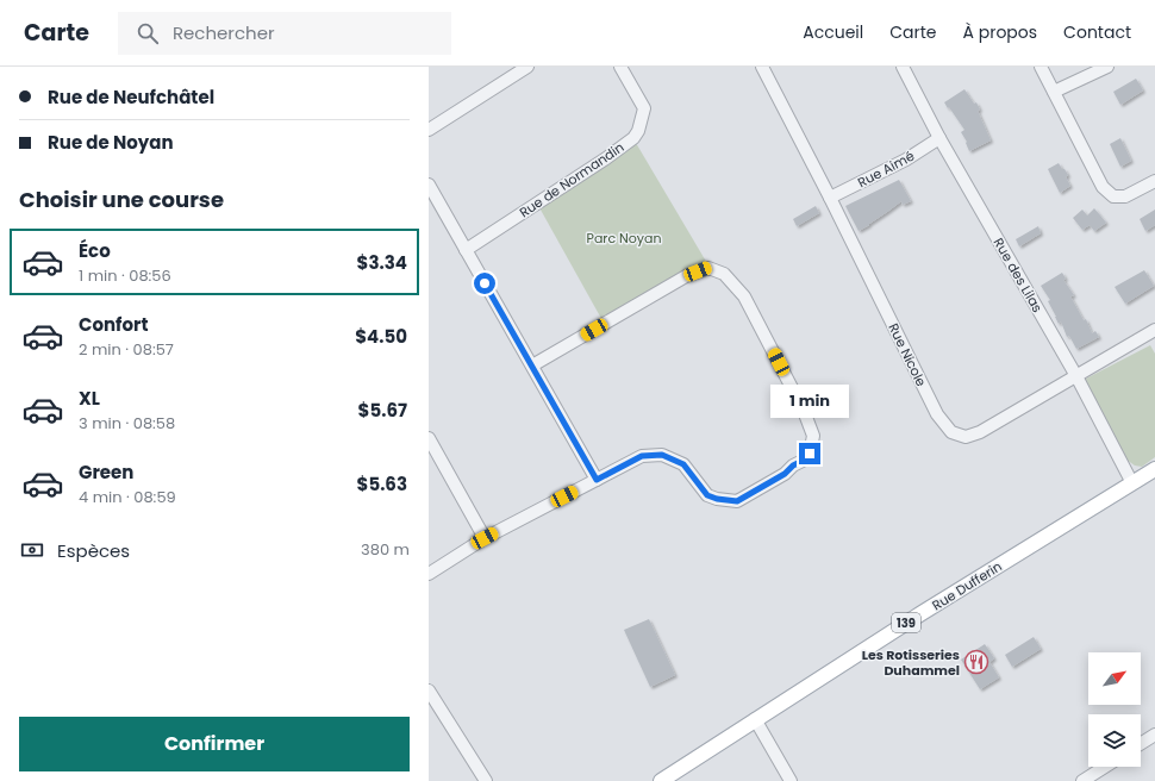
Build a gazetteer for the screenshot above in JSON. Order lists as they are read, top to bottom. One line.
{"streets":{"main road":["Rue Dufferin","139"],"street":["Rue Aimé","Rue de Normandin","Rue des Lilas","Rue Nicole"]},"crossings":[["Rue Aimé","Rue des Lilas"],["Rue Aimé","Rue Nicole"],["Rue des Lilas","Rue Nicole"],["Rue des Lilas","Rue Dufferin"]],"parks":["Parc Noyan"],"places":{"restaurant":["Les Rotisseries Duhammel"]},"north":"top right","page":{"header":"Carte","search":"Rechercher","nav":["Accueil","Carte","À propos","Contact"],"banner":["Rue de Neufchâtel","Rue de Noyan"],"heading":"Choisir une course","list":[{"name":"Éco","note":"1 min · 08:56","value":"$3.34"},{"name":"Confort","note":"2 min · 08:57","value":"$4.50"},{"name":"XL","note":"3 min · 08:58","value":"$5.67"},{"name":"Green","note":"4 min · 08:59","value":"$5.63"}],"bubble":"1 min","pay":["Espèces","380 m"],"buttons":"Confirmer"}}
